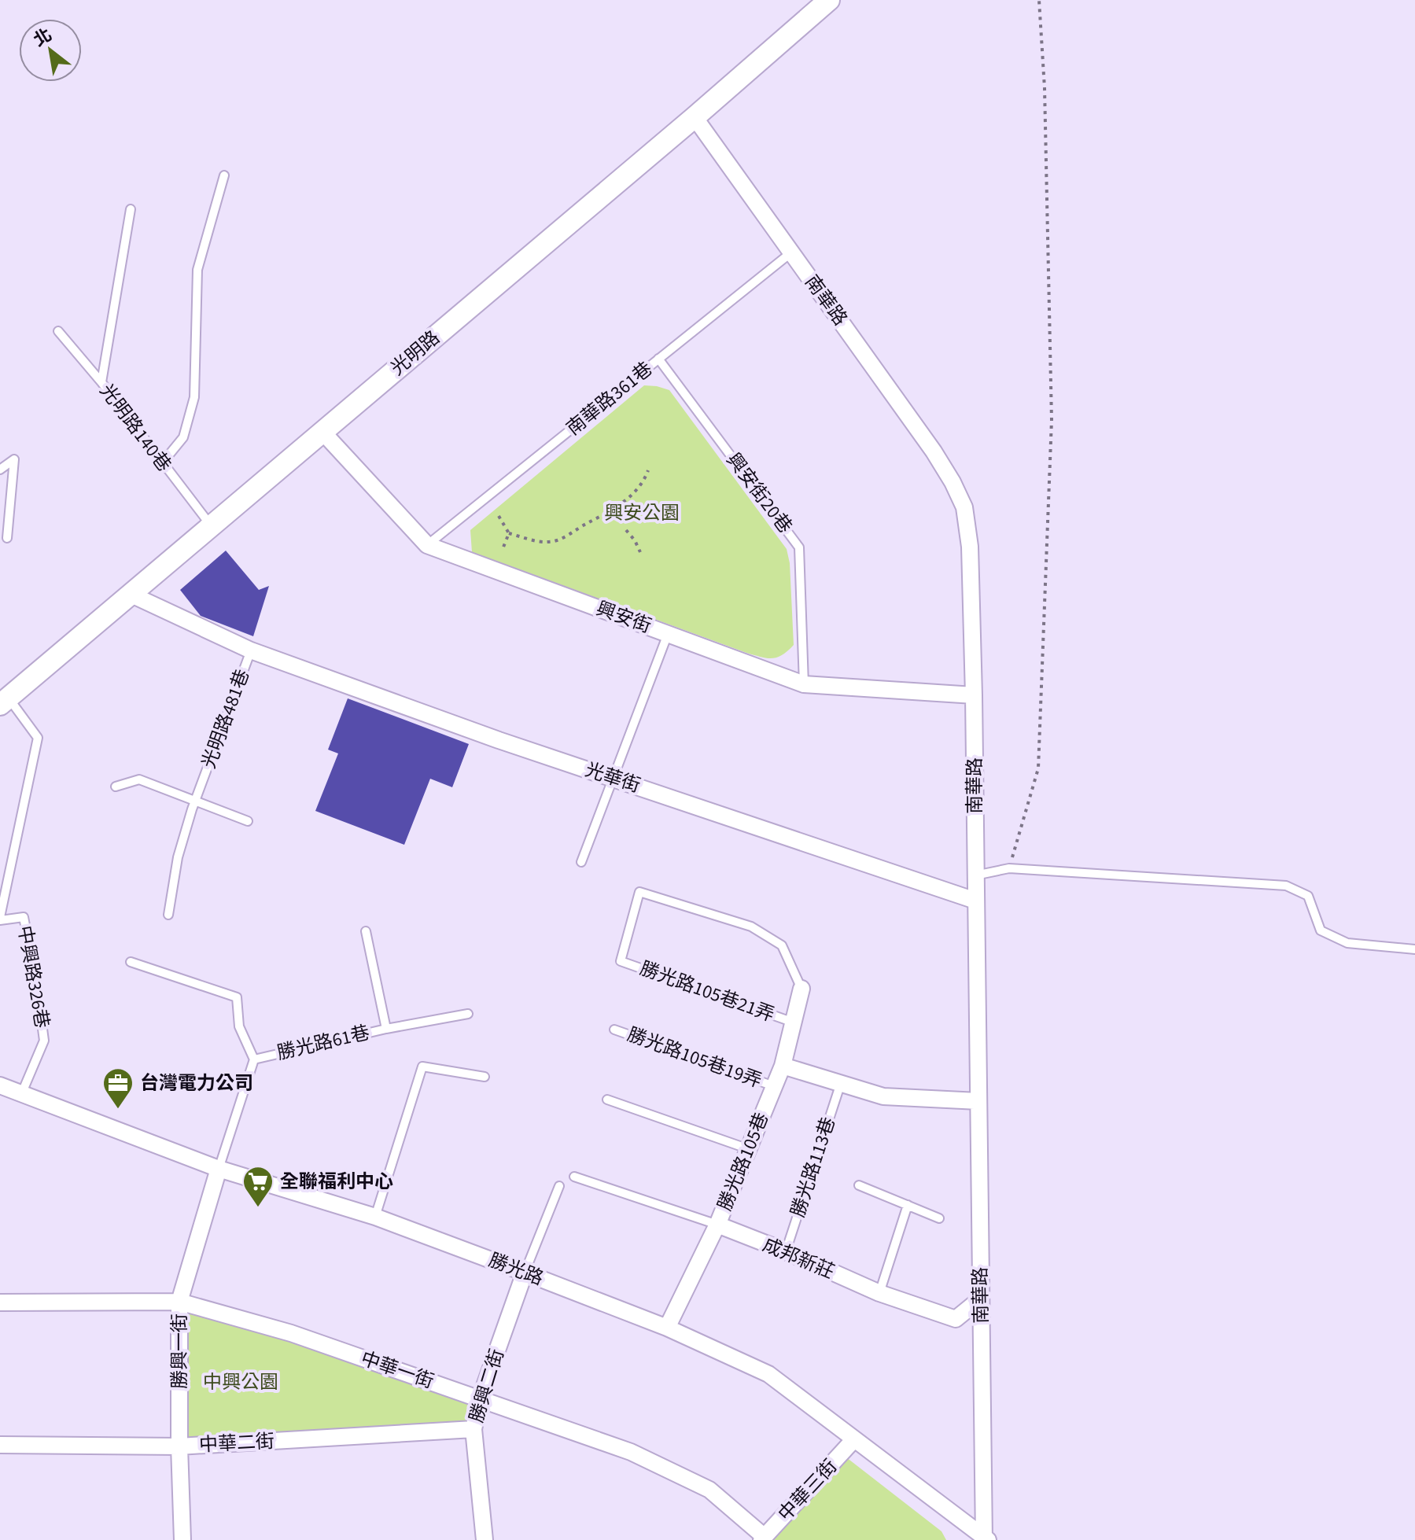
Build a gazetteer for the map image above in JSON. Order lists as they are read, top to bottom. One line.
{"streets":{"main road":["光明路"],"street":["南華路","興安街","光明路481巷","光華街","勝光路105巷","成邦新莊","勝光路","勝興一街","中華一街","勝興二街","中華二街","中華三街"],"lane":["南華路361巷","光明路140巷","興安街20巷","中興路326巷","勝光路105巷21弄","勝光路61巷","勝光路105巷19弄","勝光路113巷"]},"crossings":[["南華路","光明路"],["南華路","南華路361巷"],["南華路","興安街"],["南華路","光華街"],["南華路","成邦新莊"],["南華路","勝光路"],["光明路","光明路140巷"],["光明路","興安街"],["光明路","光明路481巷"],["南華路361巷","興安街20巷"],["南華路361巷","興安街"],["興安街20巷","興安街"],["光明路481巷","光華街"],["中興路326巷","勝光路"],["勝光路105巷21弄","勝光路105巷"],["勝光路61巷","勝光路"],["勝光路61巷","勝興一街"],["勝光路105巷19弄","勝光路105巷"],["勝光路105巷","成邦新莊"],["勝光路105巷","勝光路"],["勝光路113巷","成邦新莊"],["勝光路","勝興一街"],["勝光路","勝興二街"],["勝光路","中華三街"],["勝興一街","中華一街"],["勝興一街","中華二街"],["中華一街","勝興二街"],["中華一街","中華三街"],["勝興二街","中華二街"]],"parks":["興安公園","中興公園"],"places":{"office":["台灣電力公司"],"supermarket":["全聯福利中心"]},"north":"top left"}
